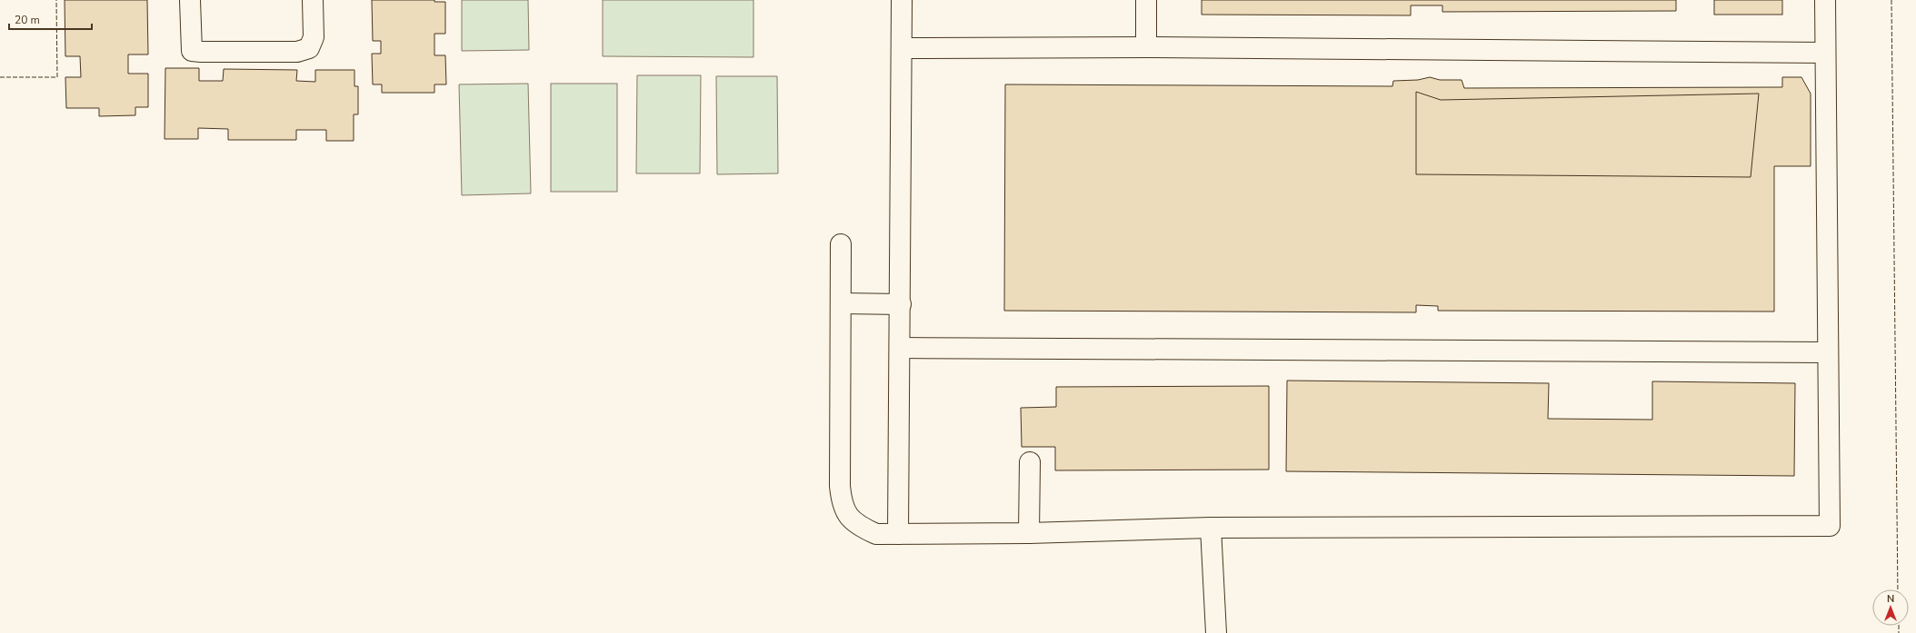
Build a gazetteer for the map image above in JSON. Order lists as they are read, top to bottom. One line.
{"scale_bar":"20 m","north":"top"}
